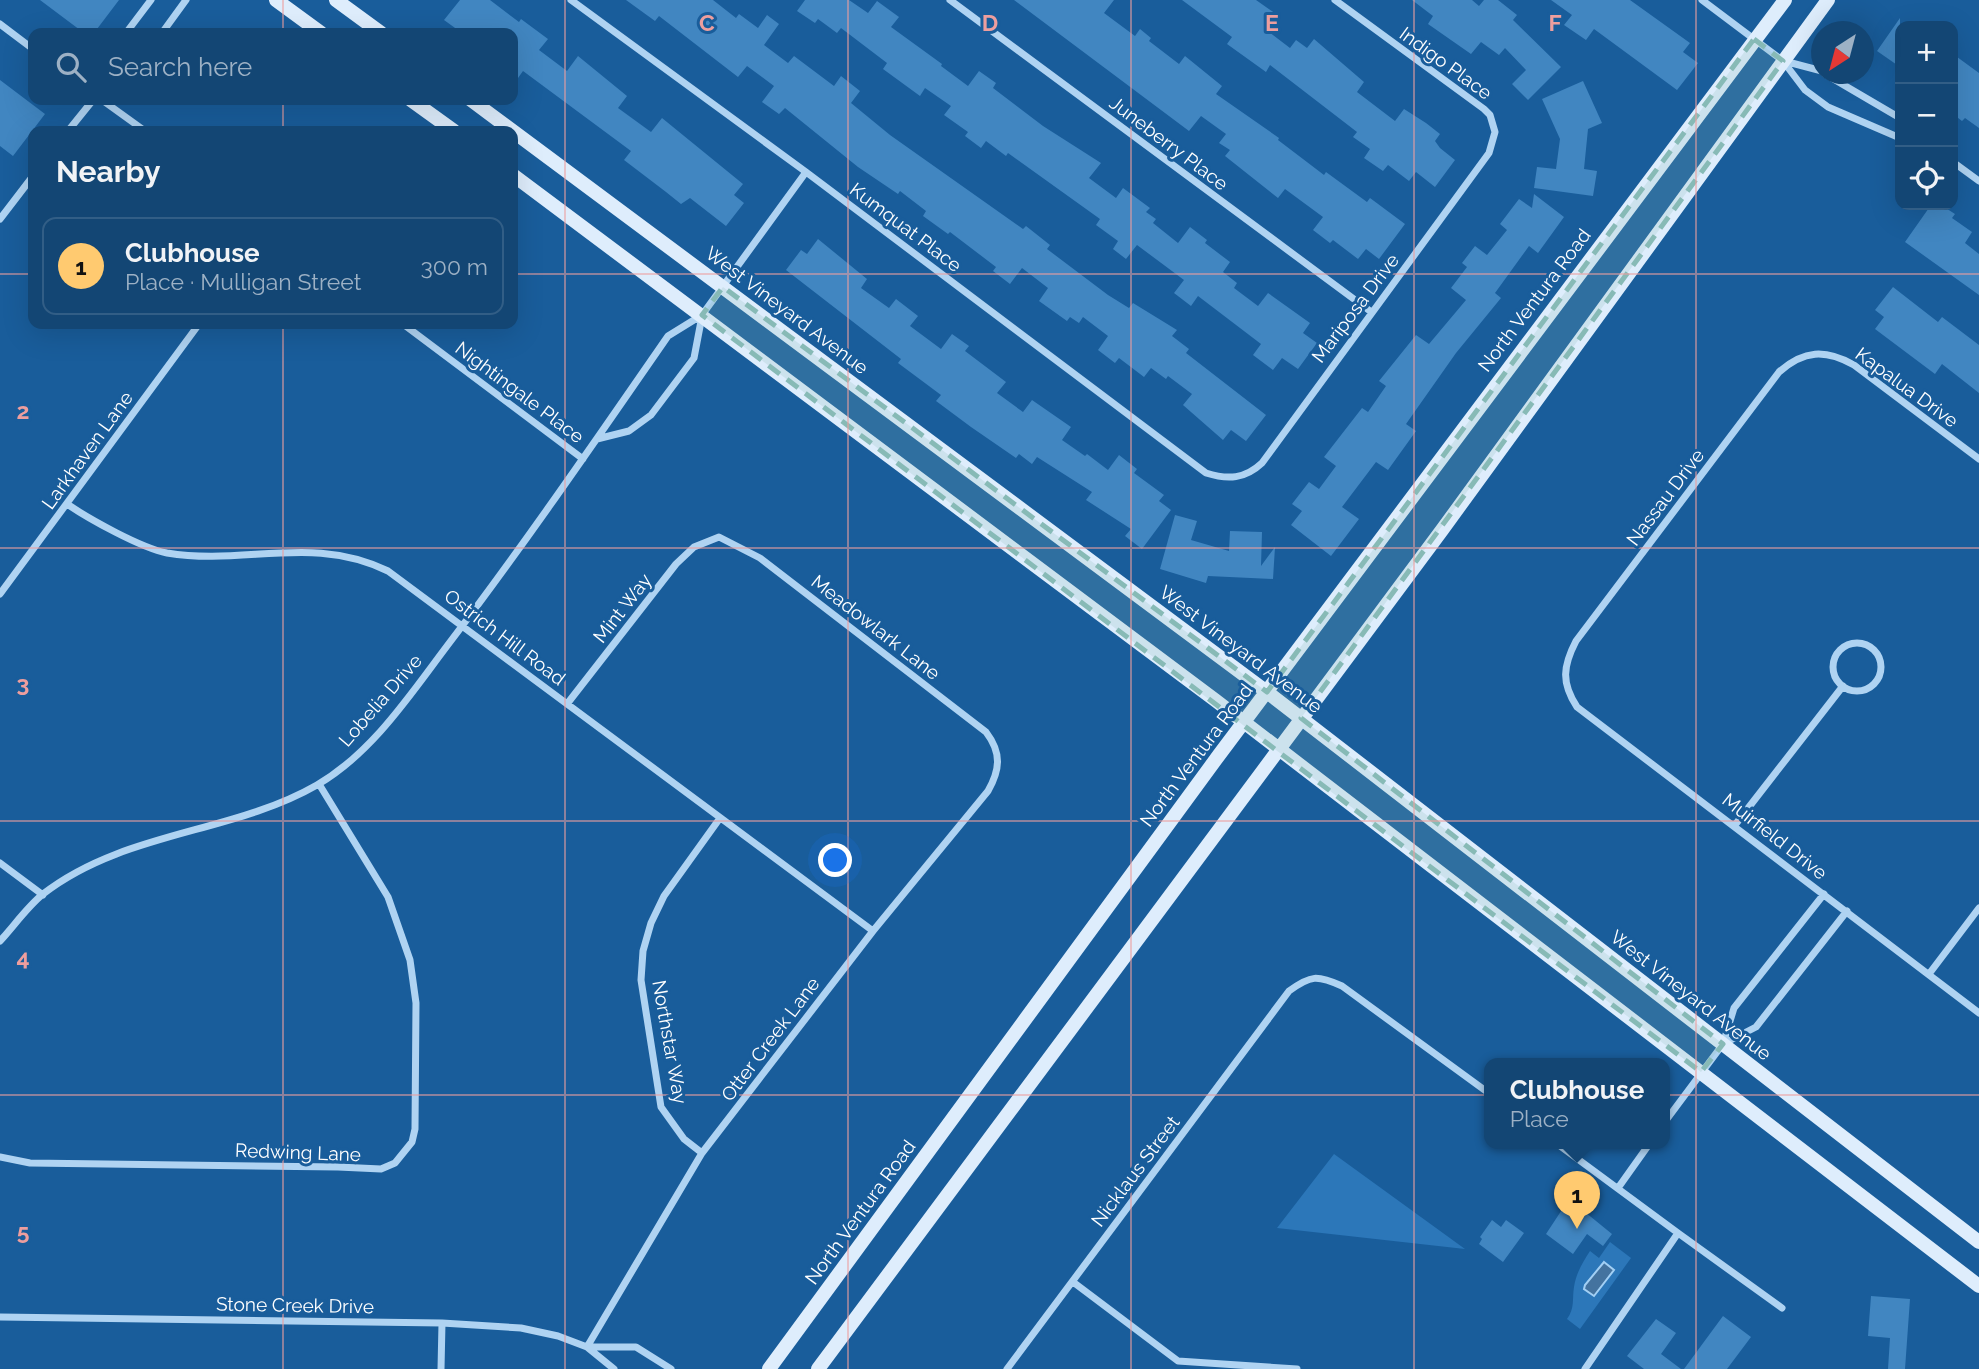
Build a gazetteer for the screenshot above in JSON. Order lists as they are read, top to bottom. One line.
{"streets":{"main road":["North Ventura Road","West Vineyard Avenue"],"street":["Indigo Place","Juneberry Place","Kumquat Place","Mariposa Drive","Kapalua Drive","Nightingale Place","Larkhaven Lane","Nassau Drive","Mint Way","Meadowlark Lane","Ostrich Hill Road","Lobelia Drive","Muirfield Drive","Otter Creek Lane","Northstar Way","Redwing Lane","Nicklaus Street","Stone Creek Drive"]},"crossings":[["Indigo Place","Mariposa Drive"],["Juneberry Place","Mariposa Drive"],["Kumquat Place","Mariposa Drive"],["Kumquat Place","Lobelia Drive"],["North Ventura Road","West Vineyard Avenue"],["West Vineyard Avenue","Lobelia Drive"],["Kapalua Drive","Nassau Drive"],["Nightingale Place","Lobelia Drive"],["Larkhaven Lane","Ostrich Hill Road"],["Nassau Drive","Muirfield Drive"],["Mint Way","Meadowlark Lane"],["Mint Way","Ostrich Hill Road"],["Meadowlark Lane","Otter Creek Lane"],["Ostrich Hill Road","Lobelia Drive"],["Ostrich Hill Road","Otter Creek Lane"],["Ostrich Hill Road","Northstar Way"],["Lobelia Drive","Redwing Lane"],["Otter Creek Lane","Northstar Way"],["Otter Creek Lane","Stone Creek Drive"]],"north":"bottom left","page":{"map_buttons":["+","−"],"search":"Search here","heading":"Nearby","list":[{"mark":"1","name":"Clubhouse","note":"Place · Mulligan Street","value":"300 m"}],"popup":["Clubhouse","Place"],"pins":"1"},"grid":{"columns":["C","D","E","F"],"rows":["2","3","4","5"]}}
